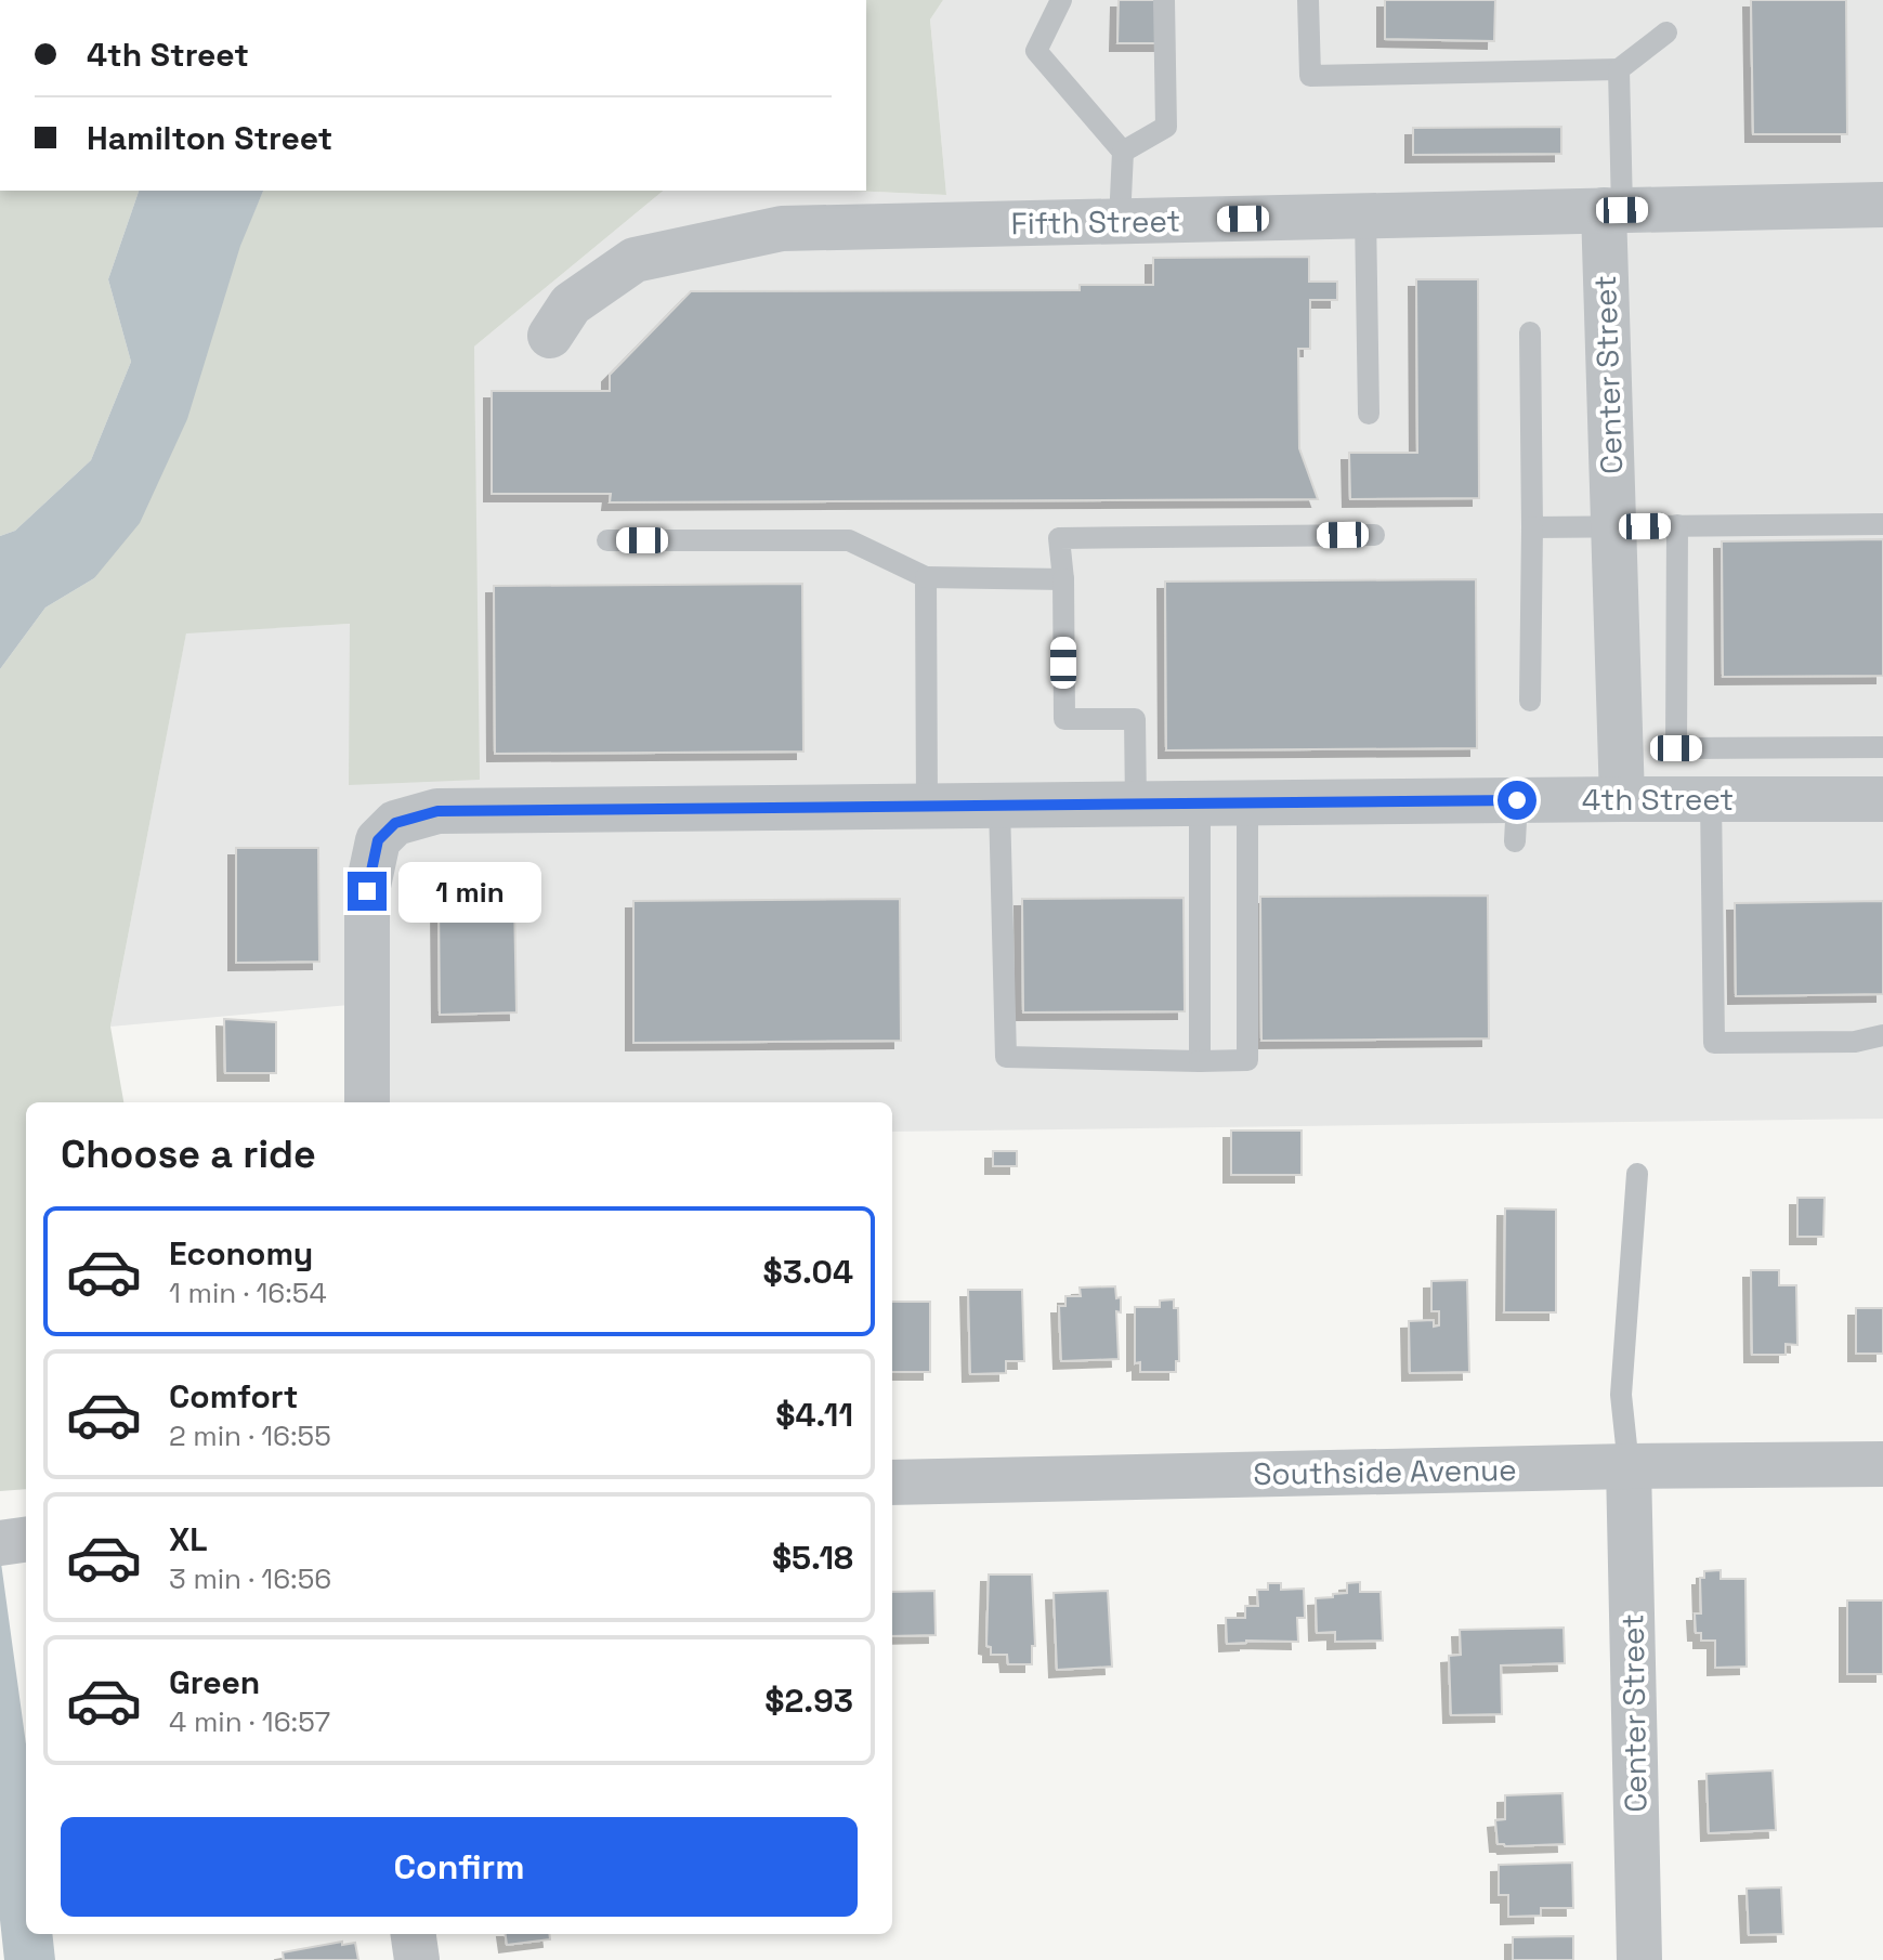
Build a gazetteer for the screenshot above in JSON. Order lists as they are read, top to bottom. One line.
{"streets":{"street":["Fifth Street","Center Street","4th Street","Southside Avenue"]},"crossings":[["Fifth Street","Center Street"],["Center Street","4th Street"],["Center Street","Southside Avenue"]],"page":{"banner":["4th Street","Hamilton Street"],"bubble":"1 min","heading":"Choose a ride","list":[{"name":"Economy","note":"1 min · 16:54","value":"$3.04"},{"name":"Comfort","note":"2 min · 16:55","value":"$4.11"},{"name":"XL","note":"3 min · 16:56","value":"$5.18"},{"name":"Green","note":"4 min · 16:57","value":"$2.93"}],"buttons":"Confirm"}}
